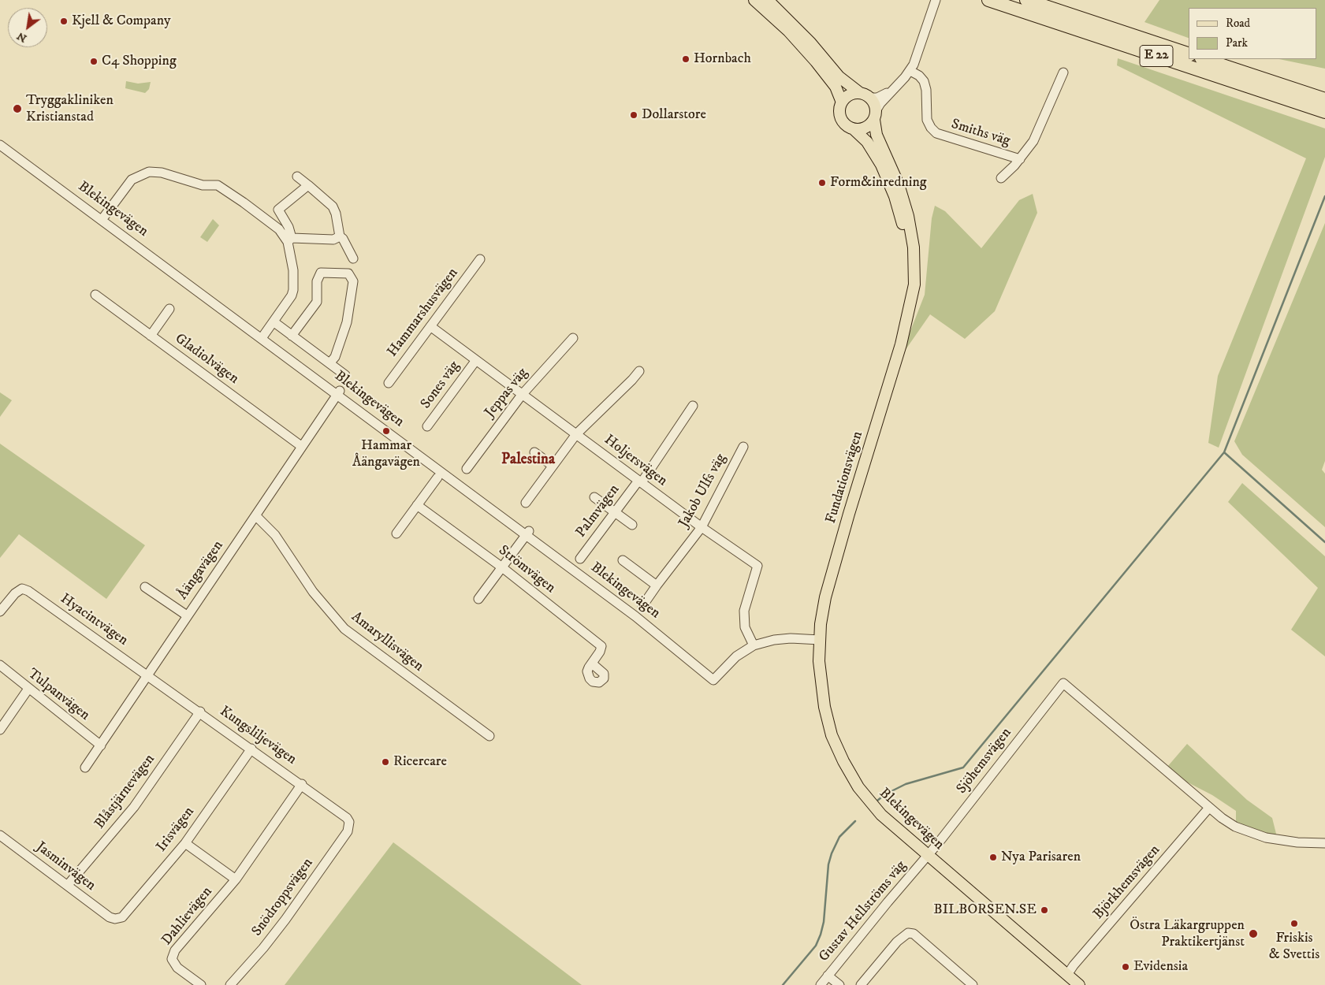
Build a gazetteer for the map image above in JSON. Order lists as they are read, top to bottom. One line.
{"streets":{"highway":["E 22"],"main road":["Blekingevägen","Fundationsvägen"],"street":["Smiths väg","Hammarshusvägen","Gladiolvägen","Sones väg","Jeppas väg","Holjersvägen","Jakob Ulfs väg","Palmvägen","Strömvägen","Åängavägen","Hyacintvägen","Amaryllisvägen","Tulpanvägen","Kungsliljevägen","Sjöhemsvägen","Blåstjärnevägen","Irisvägen","Jasminvägen","Björkhemsvägen","Snödroppsvägen","Gustav Hellströms väg","Dahlievägen"]},"crossings":[["Blekingevägen","Holjersvägen"],["Blekingevägen","Fundationsvägen"],["Blekingevägen","Åängavägen"],["Blekingevägen","Sjöhemsvägen"],["Blekingevägen","Björkhemsvägen"],["Blekingevägen","Gustav Hellströms väg"],["Hammarshusvägen","Holjersvägen"],["Gladiolvägen","Åängavägen"],["Sones väg","Holjersvägen"],["Jeppas väg","Holjersvägen"],["Holjersvägen","Jakob Ulfs väg"],["Holjersvägen","Palmvägen"],["Åängavägen","Hyacintvägen"],["Åängavägen","Amaryllisvägen"],["Åängavägen","Tulpanvägen"],["Åängavägen","Kungsliljevägen"],["Hyacintvägen","Kungsliljevägen"],["Kungsliljevägen","Blåstjärnevägen"],["Kungsliljevägen","Irisvägen"],["Kungsliljevägen","Snödroppsvägen"],["Kungsliljevägen","Dahlievägen"],["Sjöhemsvägen","Björkhemsvägen"],["Sjöhemsvägen","Gustav Hellströms väg"],["Blåstjärnevägen","Jasminvägen"],["Irisvägen","Jasminvägen"]],"districts":["Palestina"],"places":["Kjell & Company","Hornbach","C4 Shopping","Tryggakliniken Kristianstad","Dollarstore","Form&inredning","Hammar Åängavägen","Ricercare","Nya Parisaren","BILBORSEN.SE","Friskis & Svettis","Östra Läkargruppen Praktikertjänst","Evidensia"],"legend":["Road","Park"],"north":"bottom left"}
